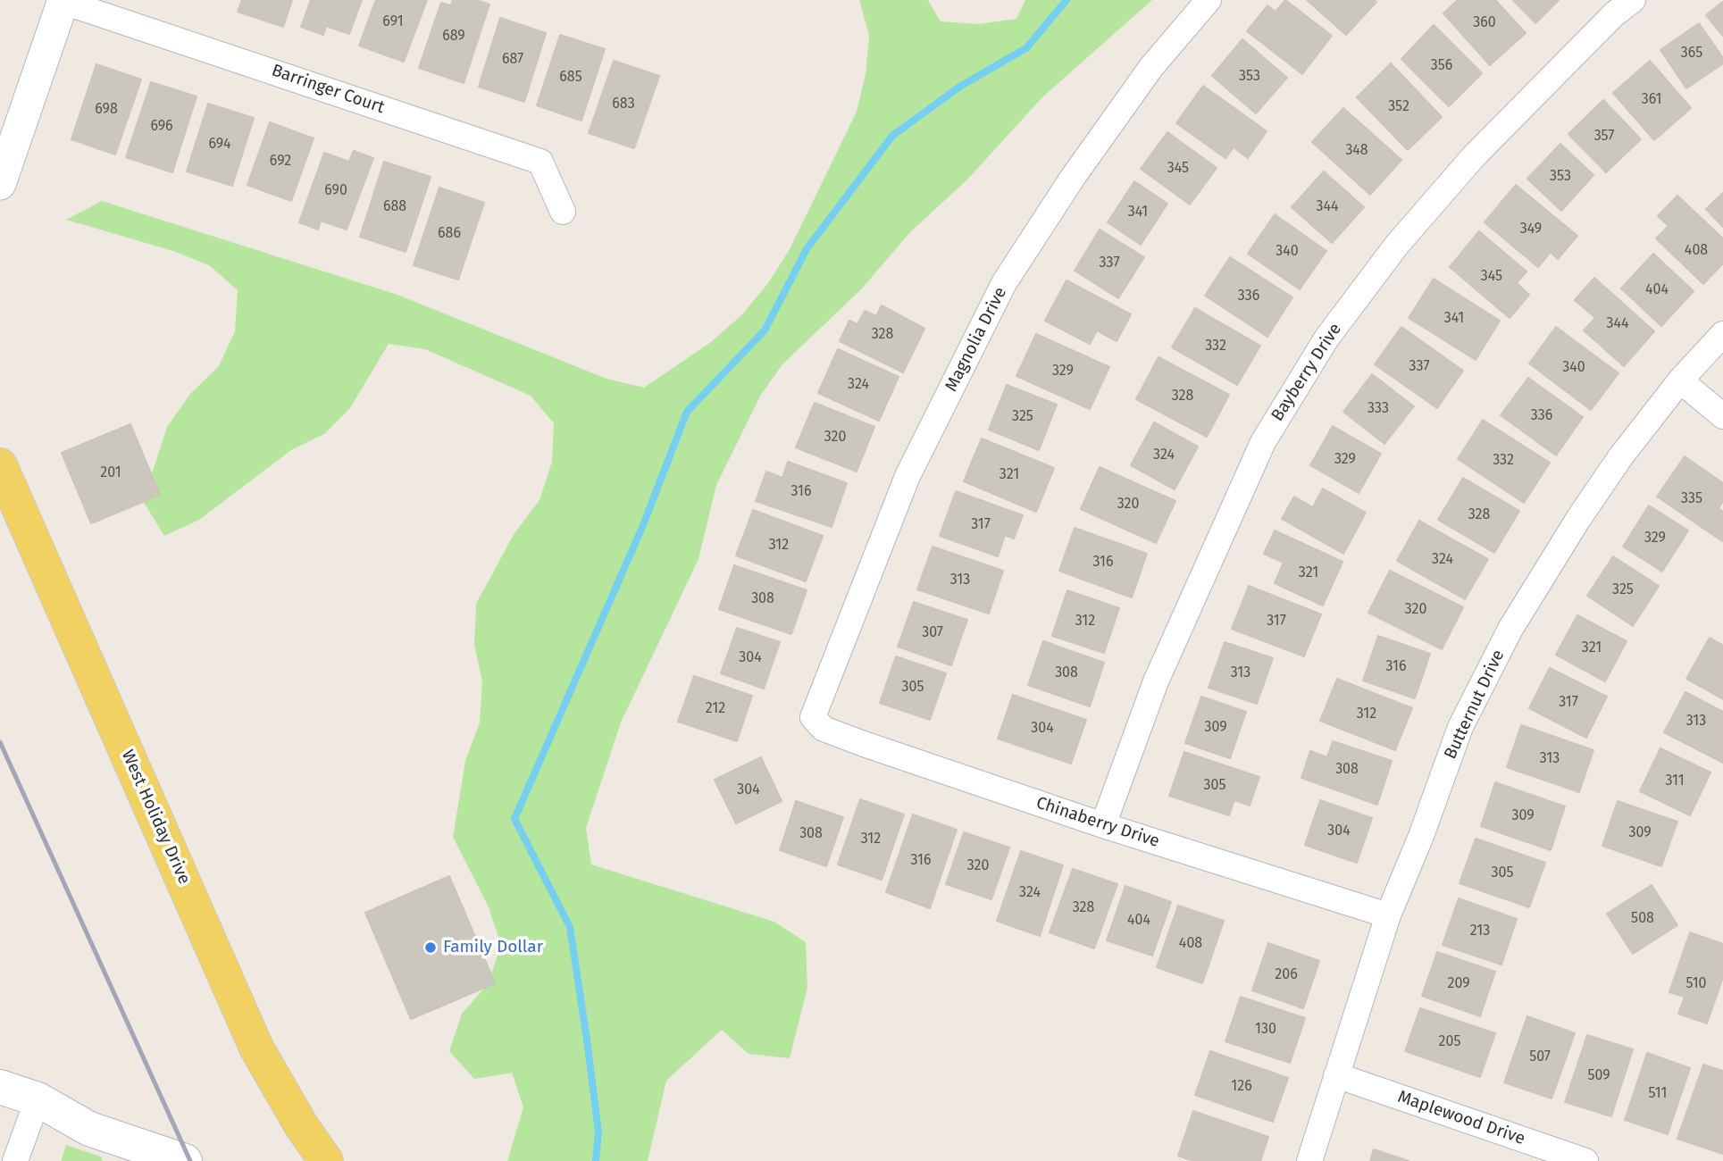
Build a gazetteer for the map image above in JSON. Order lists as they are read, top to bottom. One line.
{"streets":{"main road":["West Holiday Drive"],"street":["Barringer Court","Magnolia Drive","Bayberry Drive","Butternut Drive","Chinaberry Drive","Maplewood Drive"]},"crossings":[["Magnolia Drive","Chinaberry Drive"],["Bayberry Drive","Chinaberry Drive"],["Butternut Drive","Chinaberry Drive"],["Butternut Drive","Maplewood Drive"]],"places":["Family Dollar"],"house_numbers":["691","360","689","365","687","356","353","685","361","683","352","698","696","357","694","348","692","345","353","690","688","344","341","349","686","408","340","337","345","404","336","341","344","328","332","337","340","329","324","328","333","336","325","320","324","329","332","201","321","316","335","320","328","317","329","312","324","316","321","313","325","308","320","312","317","307","321","304","316","308","313","305","317","212","312","313","309","304","313","308","311","305","304","309","304","309","308","312","316","320","305","324","328","508","404","213","408","206","209","510","130","205","507","509","126","511"]}
